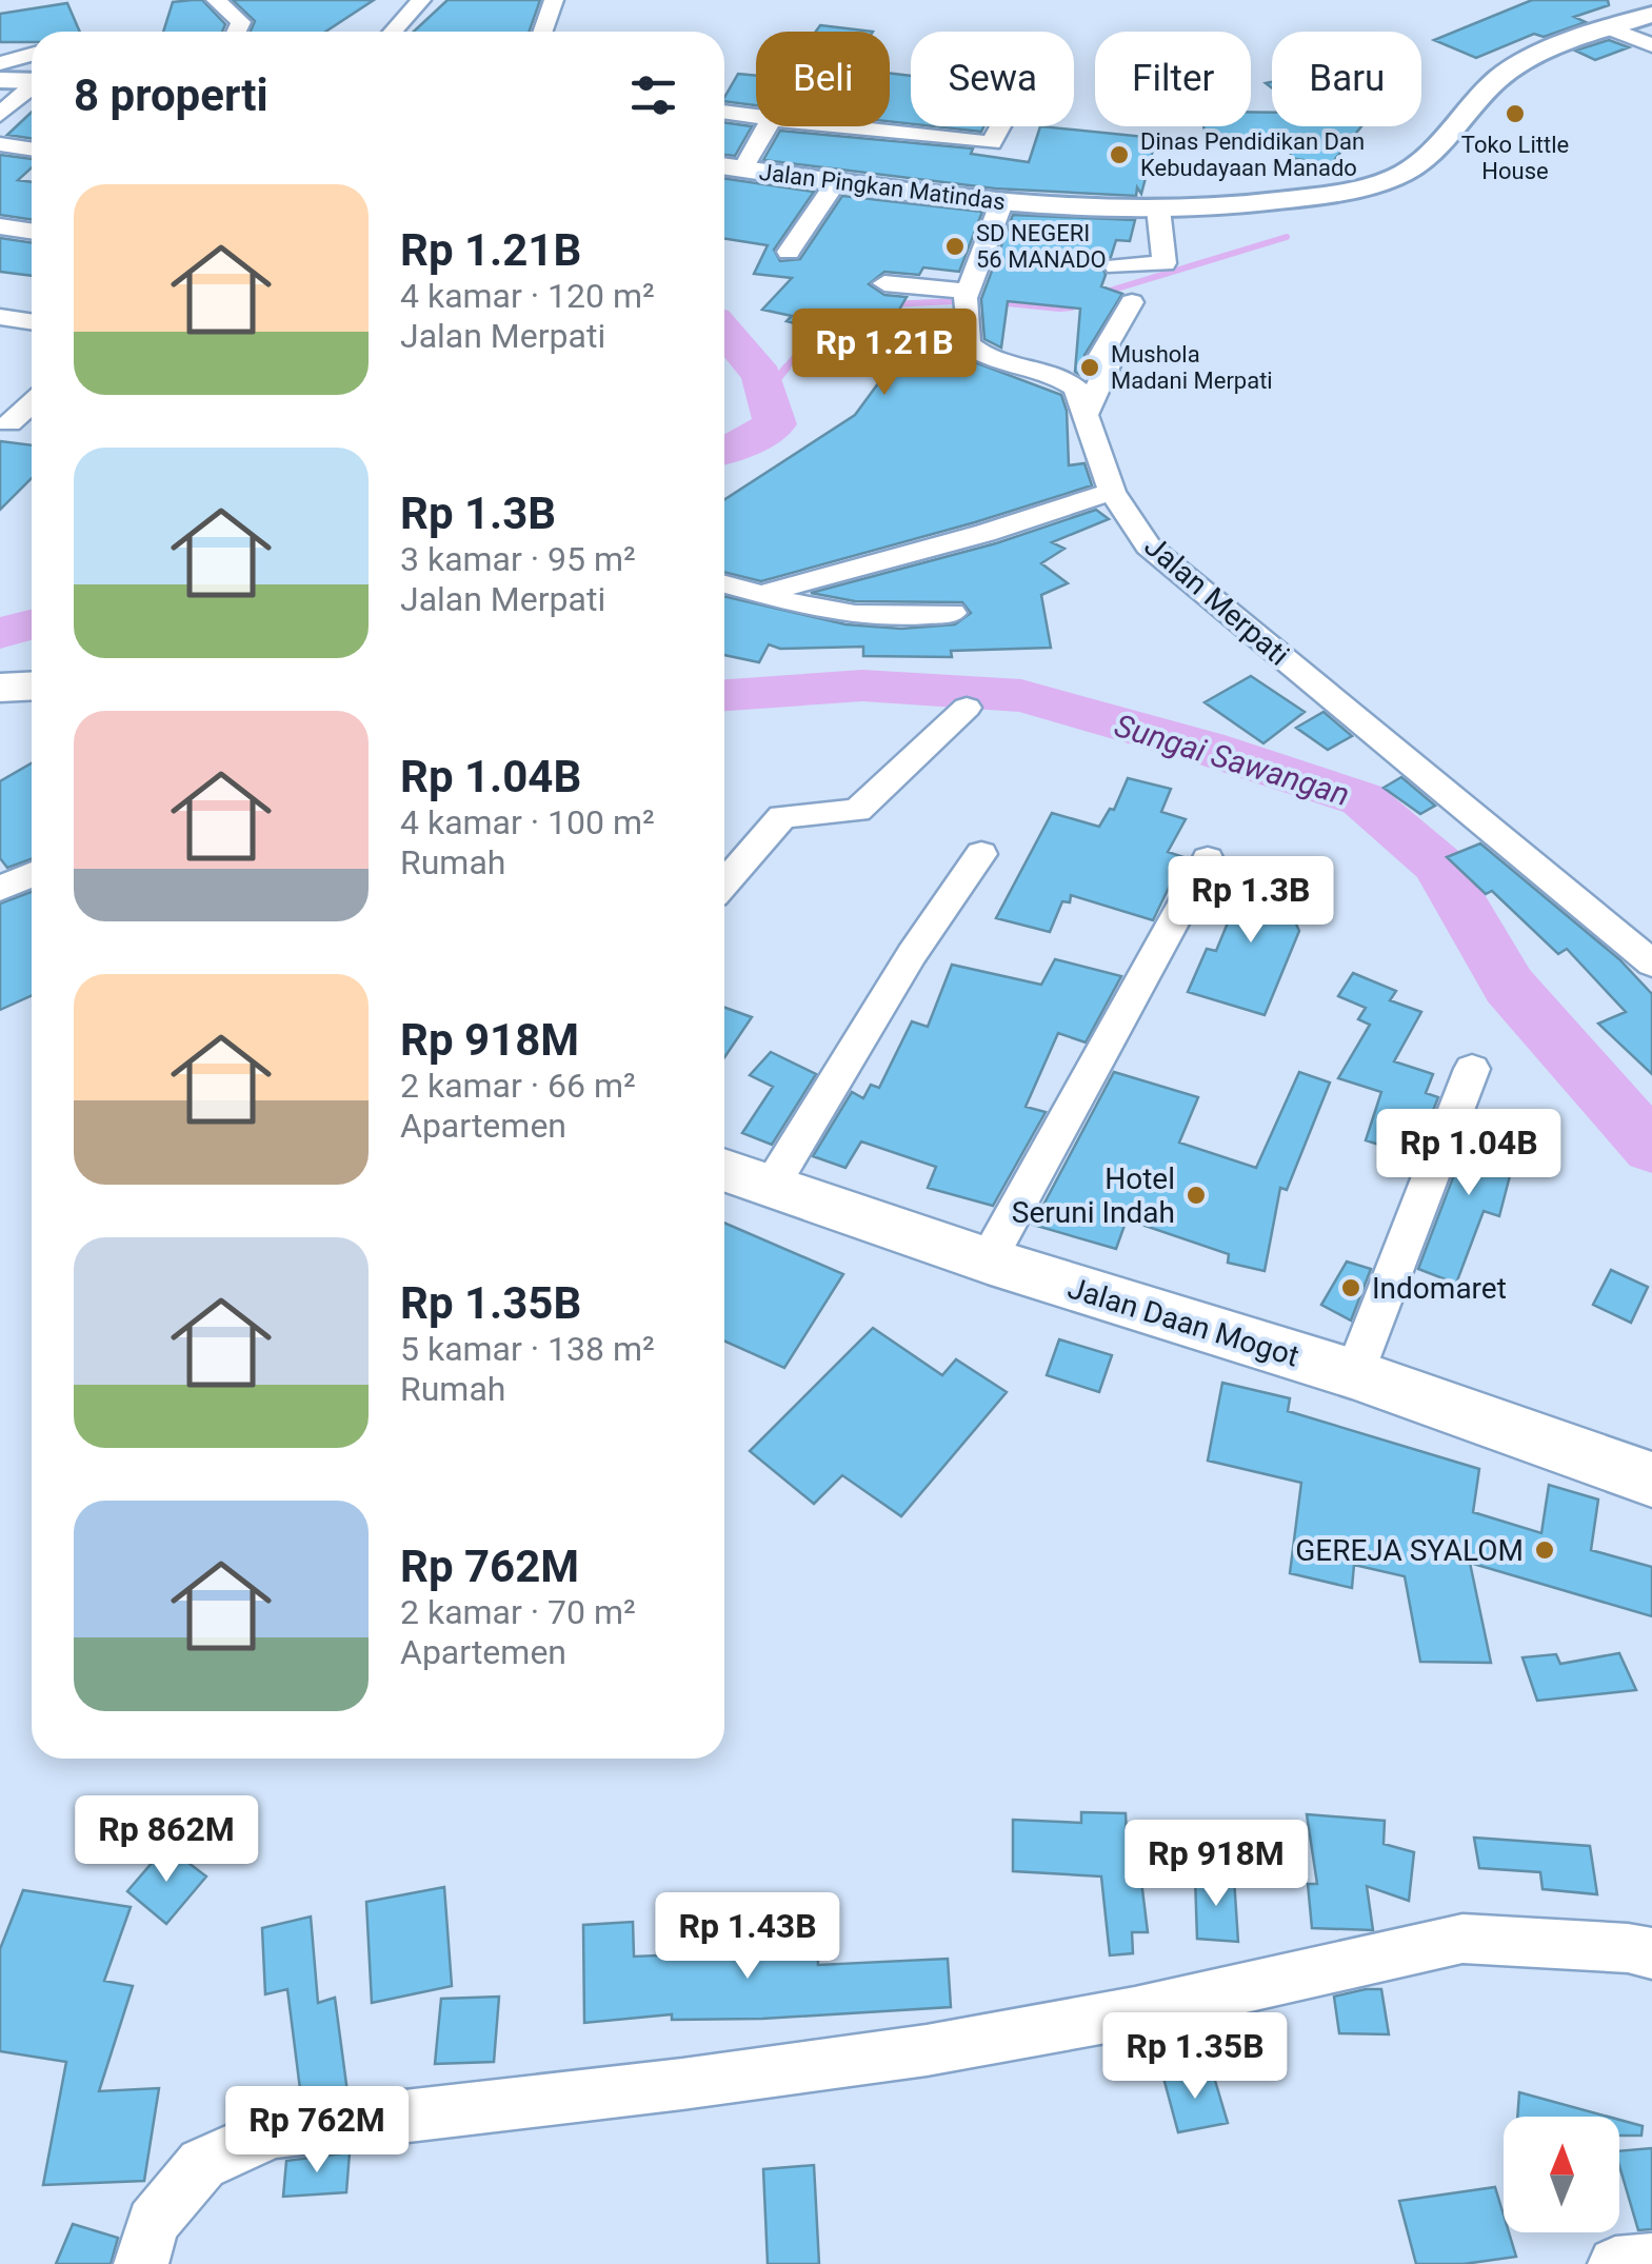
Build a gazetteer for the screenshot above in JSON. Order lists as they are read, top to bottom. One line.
{"streets":{"main road":["Jalan Daan Mogot"],"street":["Jalan Pingkan Matindas","Jalan Merpati"]},"water":["Sungai Sawangan"],"places":["Toko Little House","Dinas Pendidikan Dan Kebudayaan Manado","SD NEGERI 56 MANADO","Mushola Madani Merpati","Hotel Seruni Indah","Indomaret","GEREJA SYALOM"],"north":"top","page":{"chip":["Beli","Sewa","Filter","Baru"],"heading":"8 properti","list":[{"name":"Rp 1.21B","note":"4 kamar · 120 m² · Jalan Merpati"},{"name":"Rp 1.3B","note":"3 kamar · 95 m² · Jalan Merpati"},{"name":"Rp 1.04B","note":"4 kamar · 100 m² · Rumah"},{"name":"Rp 918M","note":"2 kamar · 66 m² · Apartemen"},{"name":"Rp 1.35B","note":"5 kamar · 138 m² · Rumah"},{"name":"Rp 762M","note":"2 kamar · 70 m² · Apartemen"}],"price":["Rp 1.21B","Rp 1.3B","Rp 1.04B","Rp 862M","Rp 918M","Rp 1.43B","Rp 1.35B","Rp 762M"]}}
